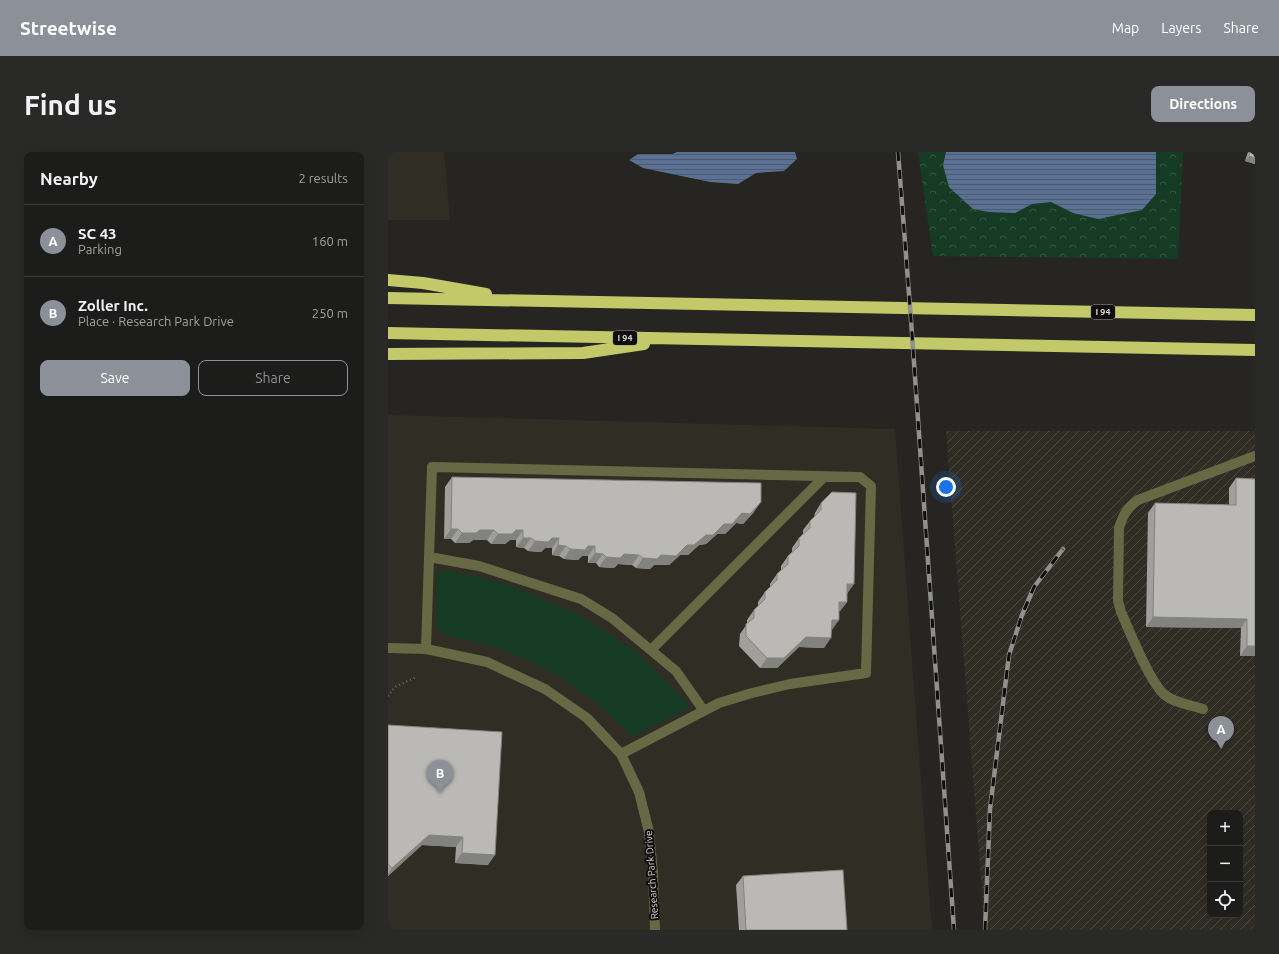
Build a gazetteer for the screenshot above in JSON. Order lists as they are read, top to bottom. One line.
{"streets":{"highway":["I 94"],"street":["Research Park Drive"]},"page":{"header":"Streetwise","nav":["Map","Layers","Share"],"buttons":["Directions",["Save","Share"]],"title":"Find us","heading":["Nearby","2 results"],"list":[{"mark":"A","name":"SC 43","note":"Parking","value":"160 m"},{"mark":"B","name":"Zoller Inc.","note":"Place · Research Park Drive","value":"250 m"}],"pins":["A","B"],"map_buttons":["+","−"]}}
